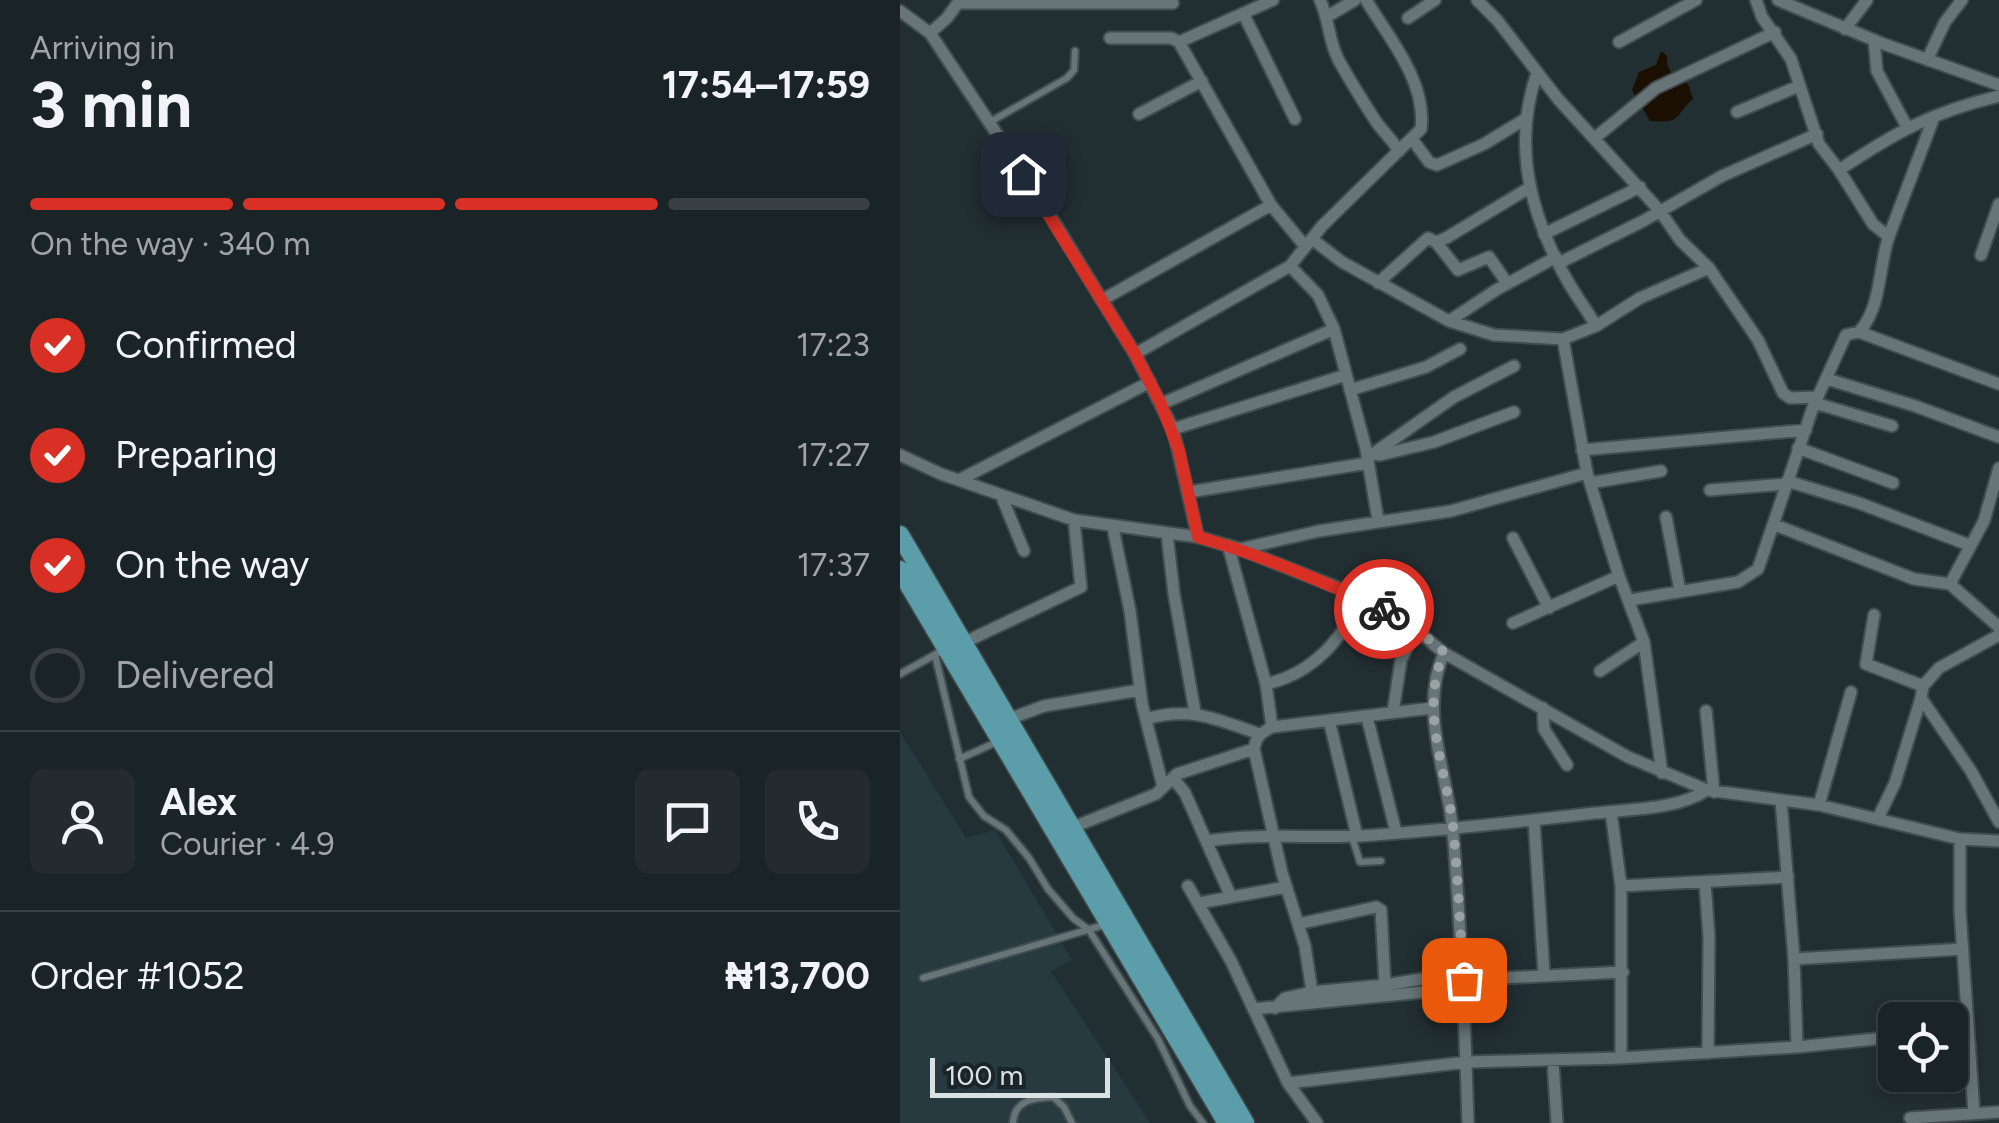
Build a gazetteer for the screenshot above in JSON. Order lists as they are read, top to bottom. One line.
{"scale_bar":"100 m","page":{"heading":["3 min","Arriving in","17:54–17:59"],"panel":["Alex","Courier · 4.9","Order #1052","₦13,700"],"bar":"On the way · 340 m","list":[["Confirmed","17:23"],["Preparing","17:27"],["On the way","17:37"],"Delivered"],"scale":"100 m"}}
